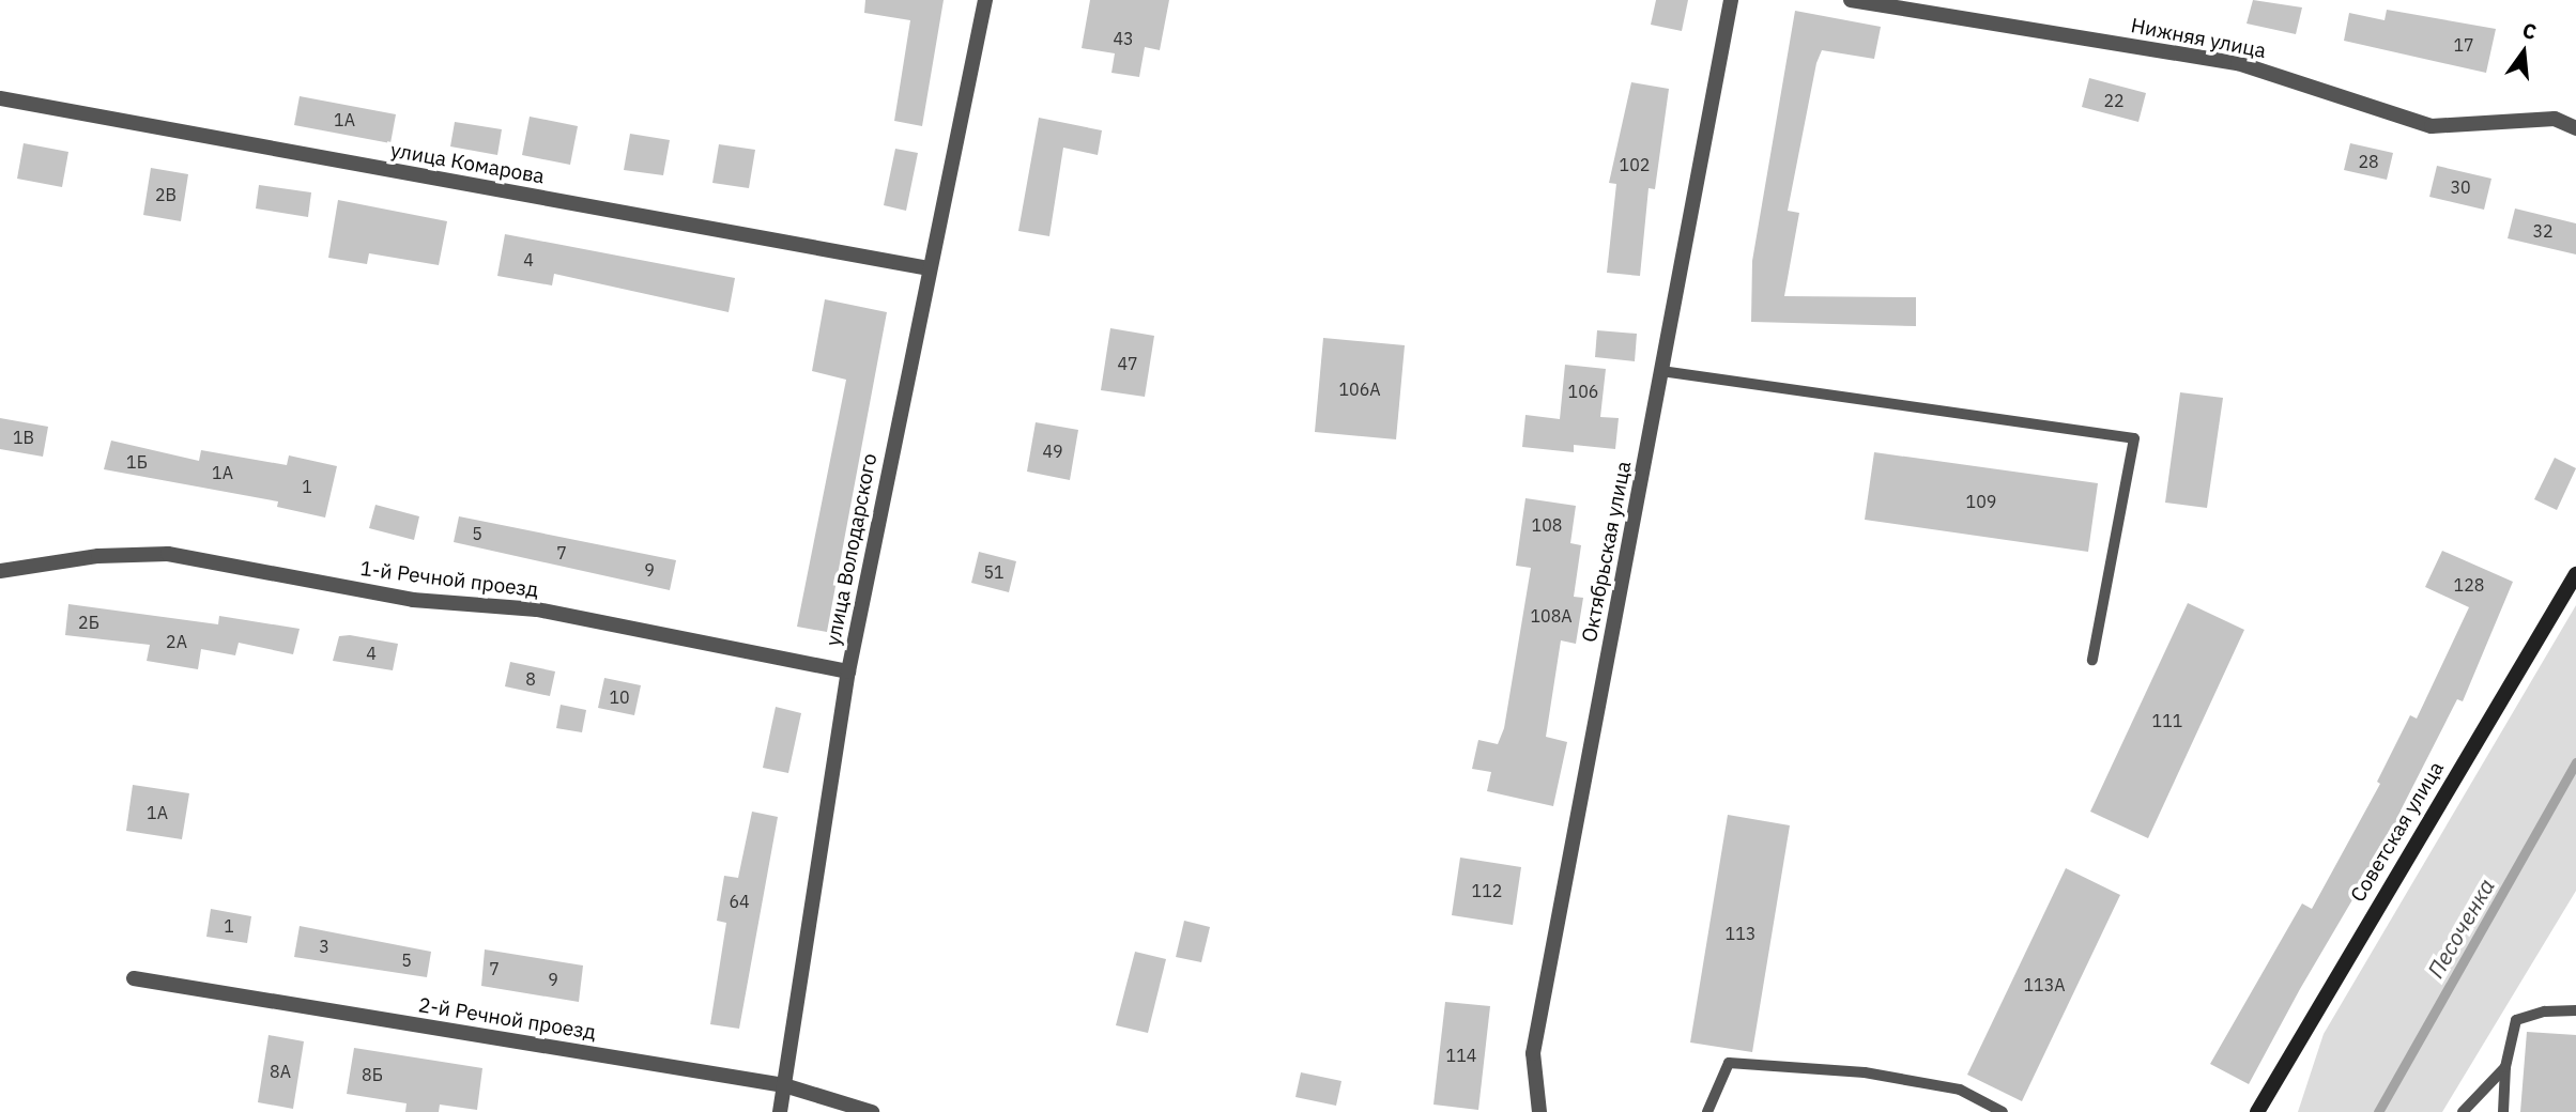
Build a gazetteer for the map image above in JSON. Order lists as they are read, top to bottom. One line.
{"streets":{"street":["Нижняя улица","улица Комарова","улица Володарского","Октябрьская улица","1-й Речной проезд","Советская улица","2-й Речной проезд"]},"crossings":[["улица Комарова","улица Володарского"],["улица Володарского","1-й Речной проезд"],["улица Володарского","2-й Речной проезд"]],"water":["Песоченка"],"house_numbers":["43","17","22","1А","28","102","30","2В","32","4","47","106А","106","1В","49","1Б","1А","1","109","108","5","7","9","51","128","108А","2Б","2А","4","8","10","111","1А","112","64","1","113","3","5","7","9","113А","114","8А","8Б"],"north":"top"}
